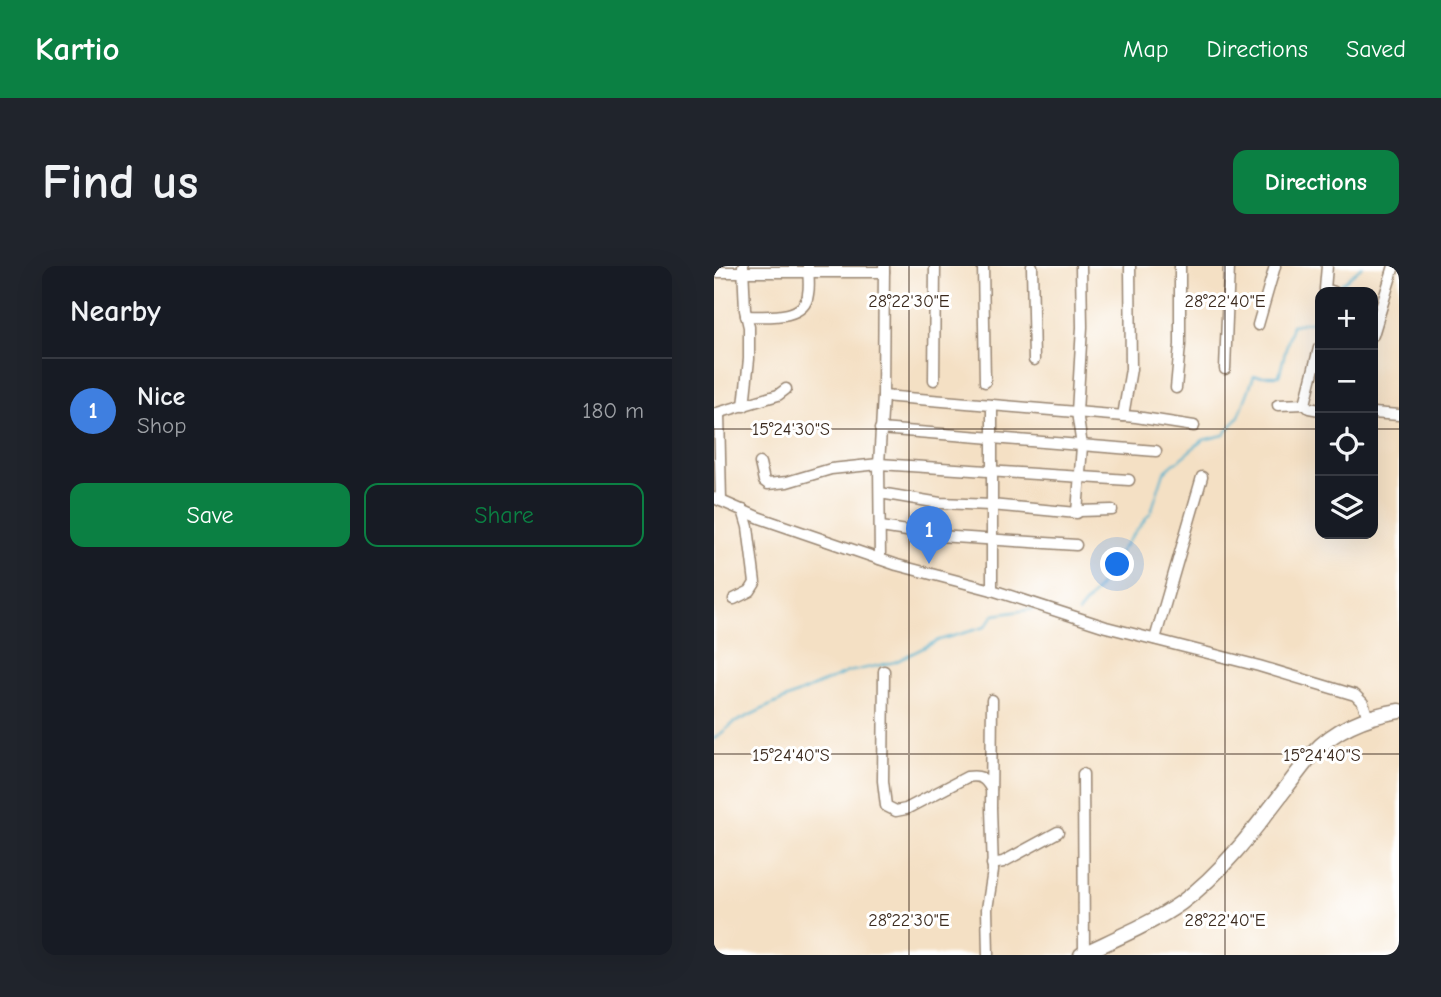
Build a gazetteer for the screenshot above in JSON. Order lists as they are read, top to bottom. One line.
{"page":{"header":"Kartio","nav":["Map","Directions","Saved"],"buttons":["Directions",["Save","Share"]],"title":"Find us","heading":"Nearby","map_buttons":["+","−"],"list":[{"mark":"1","name":"Nice","note":"Shop","value":"180 m"}],"pins":"1"},"coordinates":["28°22'30\"E","28°22'40\"E","15°24'30\"S","15°24'40\"S"]}
